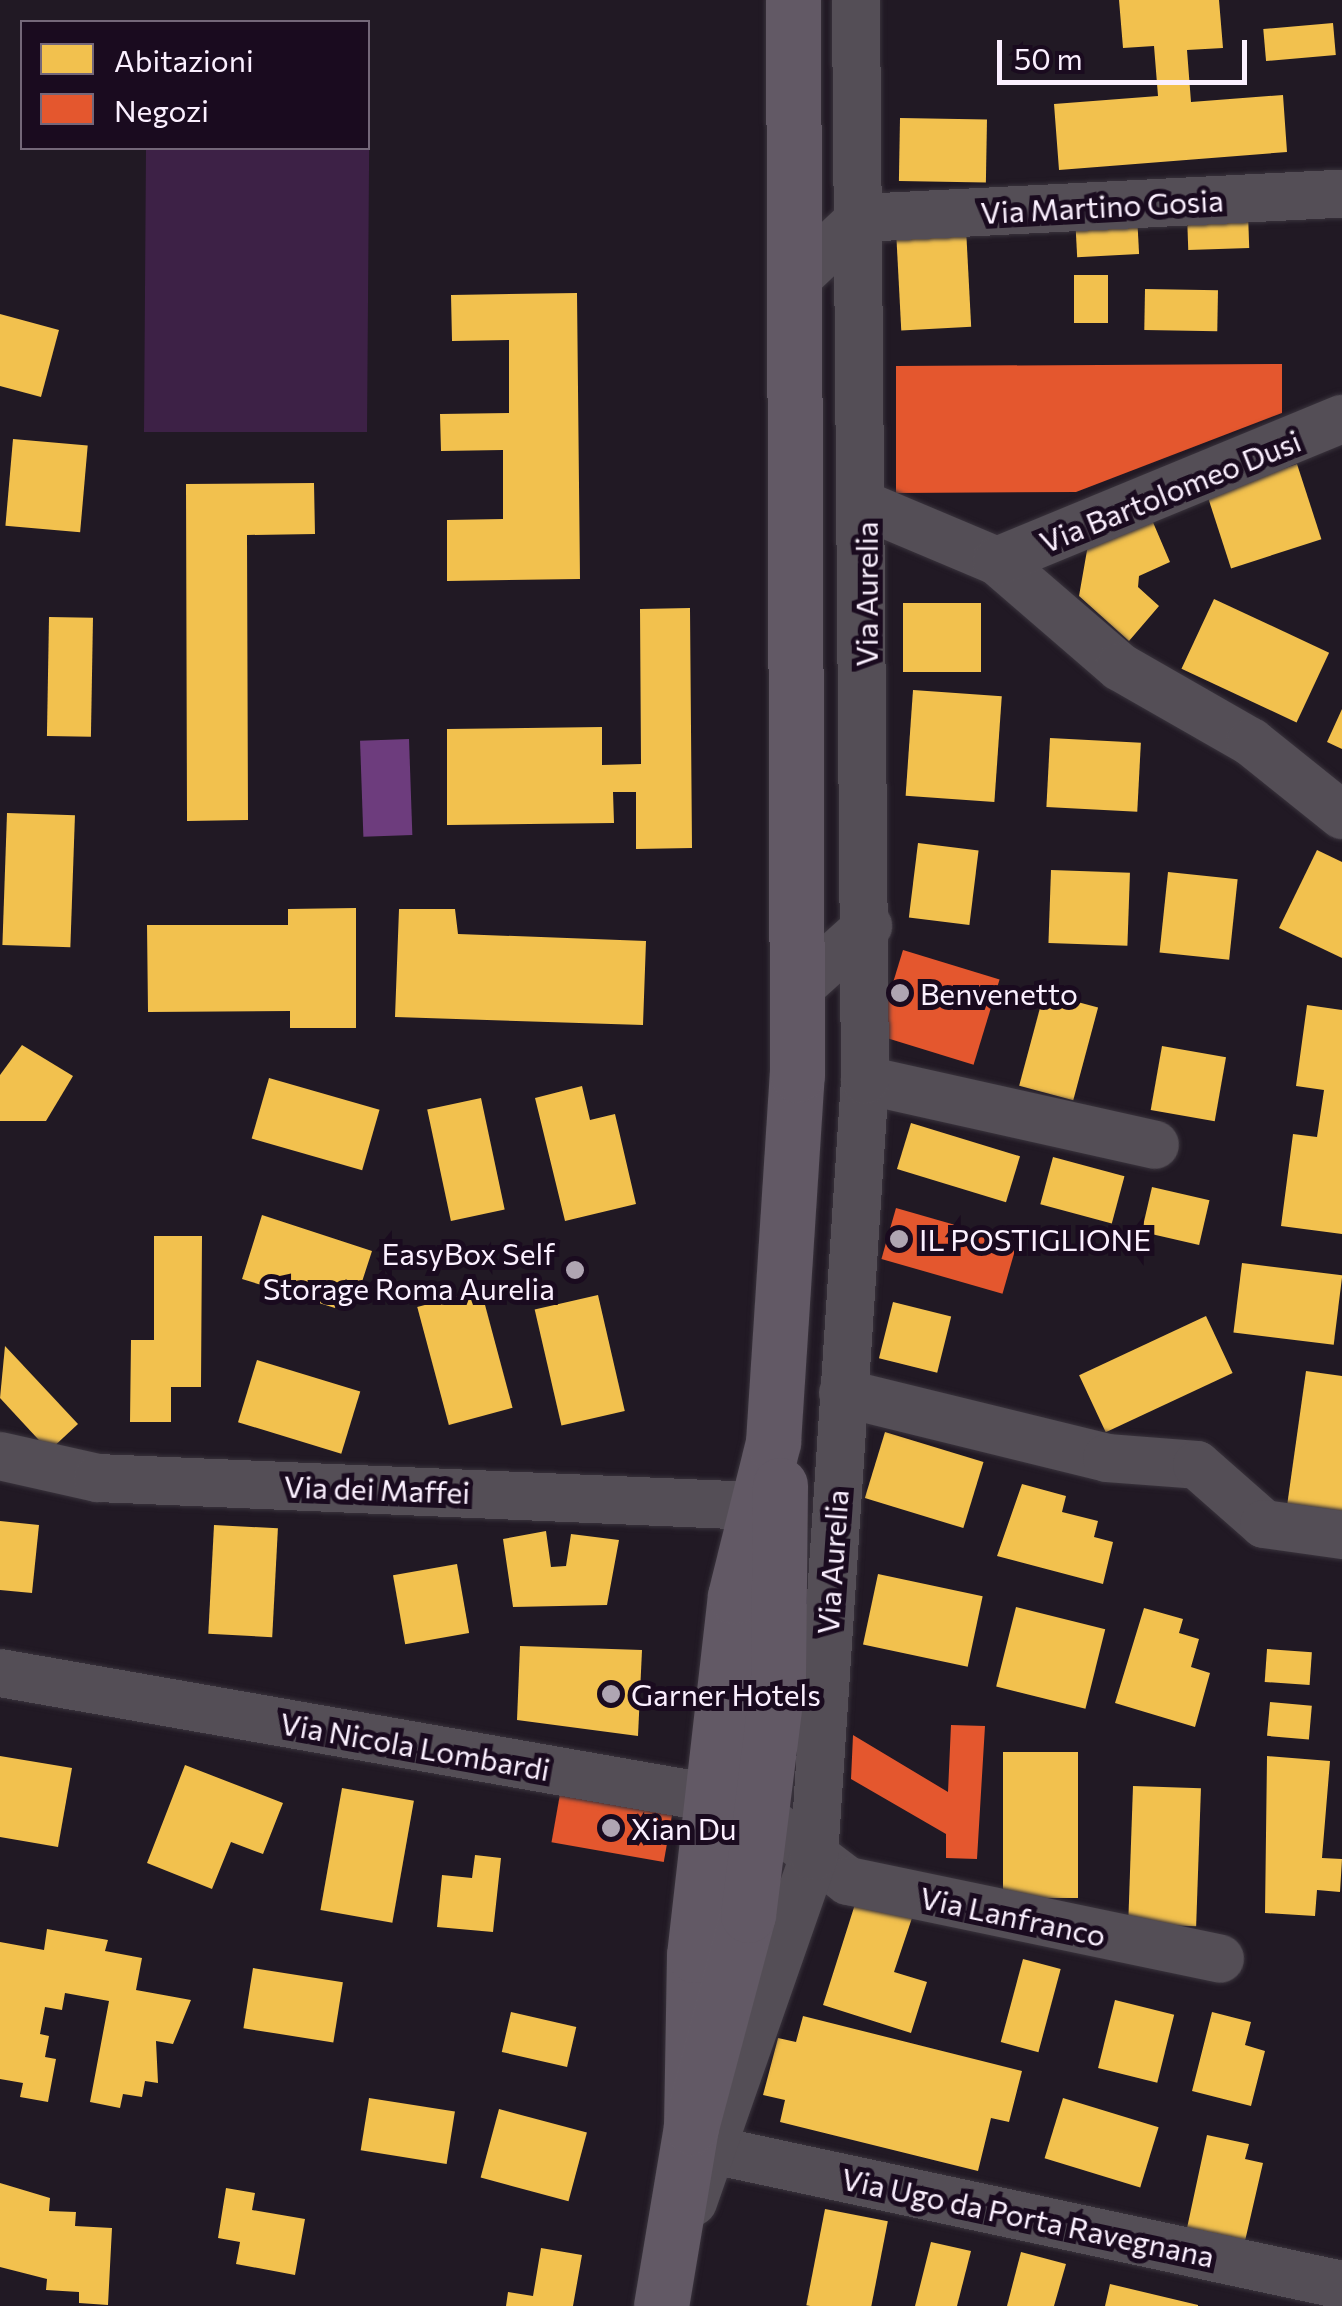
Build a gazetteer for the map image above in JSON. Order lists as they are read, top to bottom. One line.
{"streets":{"main road":["Via Aurelia"],"street":["Via Martino Gosia","Via Bartolomeo Dusi","Via dei Maffei","Via Nicola Lombardi","Via Lanfranco","Via Ugo da Porta Ravegnana"]},"crossings":[["Via Martino Gosia","Via Aurelia"],["Via Aurelia","Via dei Maffei"],["Via Aurelia","Via Nicola Lombardi"],["Via Aurelia","Via Lanfranco"],["Via Aurelia","Via Ugo da Porta Ravegnana"],["Via Nicola Lombardi","Via Lanfranco"]],"places":["Benvenetto","IL POSTIGLIONE","EasyBox Self Storage Roma Aurelia","Garner Hotels","Xian Du"],"legend":["Abitazioni","Negozi"],"scale_bar":"50 m"}
